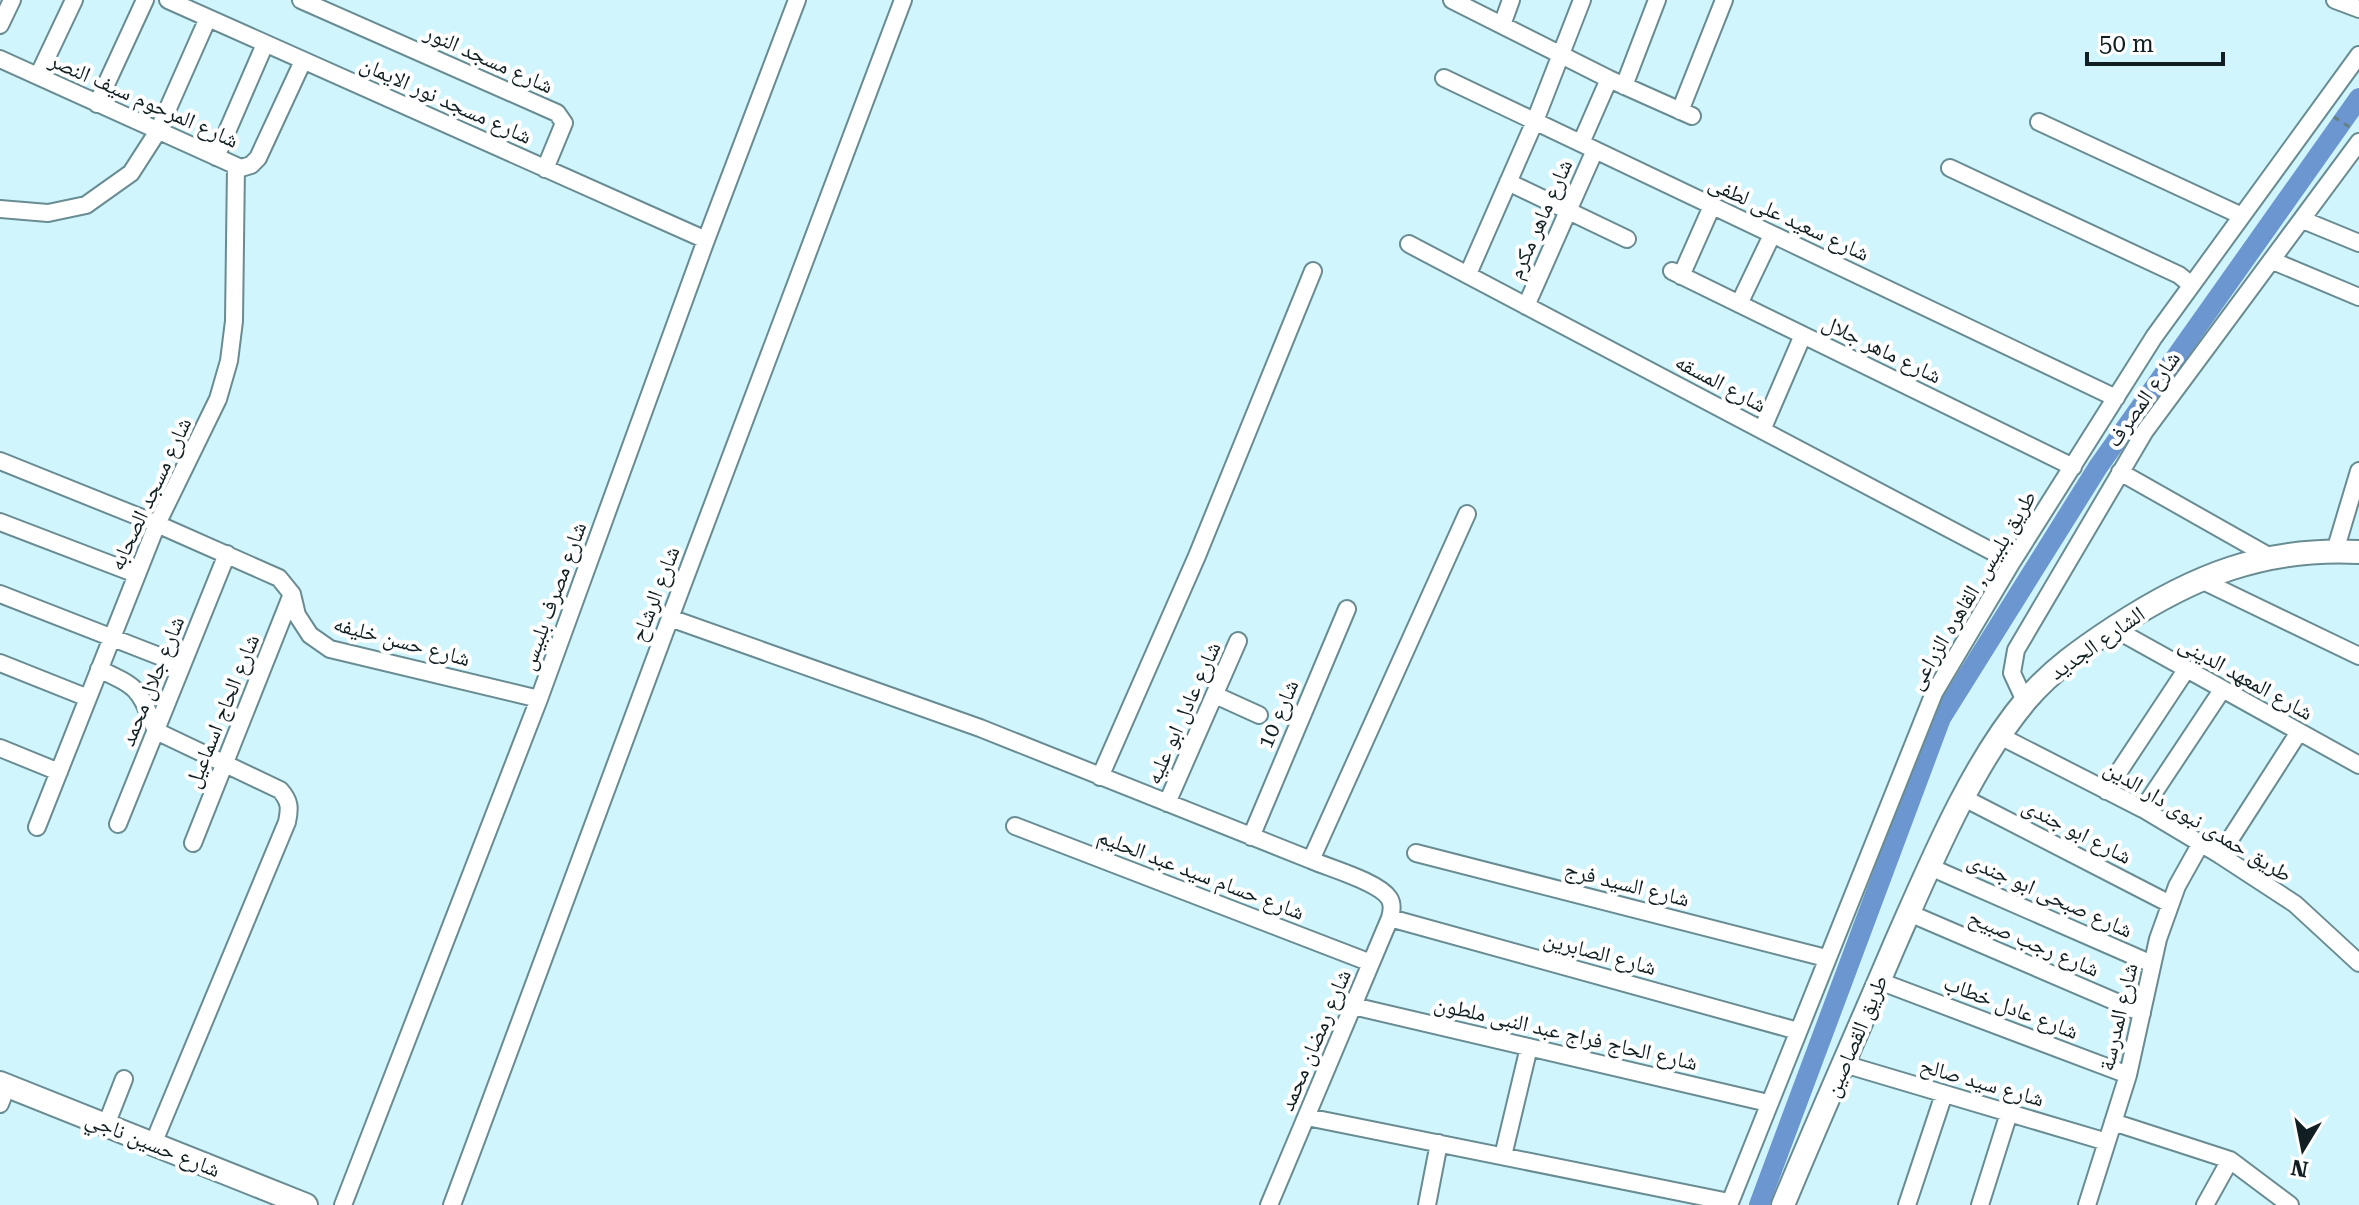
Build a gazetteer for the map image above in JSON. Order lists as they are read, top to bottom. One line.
{"streets":{"street":["شارع مسجد النور","شارع المرحوم سيف النصر","شارع مسجد نور الايمان","شارع سعيد على لطفى","شارع ماهر مكرم","شارع ماهر جلال","شارع المسقه","شارع المصرف","شارع مسجد الصحابه","طريق بلبيس, القاهره الزراعى","شارع الرشاح","شارع مصرف بلبيس","شارع حسن خليفه","الشارع الجديد","شارع المعهد الدينى","شارع جلال محمد","شارع الحاج اسماعيل","شارع عادل ابو عليه","شارع 10","طريق حمدى نبوى دار الدين","شارع ابو جندى","شارع حسام سيد عبد الحليم","شارع السيد فرج","شارع صبحى ابو جندى","شارع رجب صبيح","شارع الصابرين","شارع عادل خطاب","شارع المدرسة","شارع الحاج فراج عبد النبى ملطون","طريق القصاصين","شارع رمضان محمد","شارع سيد صالح","شارع حسين ناجي"]},"crossings":[["شارع مسجد النور","شارع مسجد نور الايمان"],["شارع المرحوم سيف النصر","شارع مسجد نور الايمان"],["شارع المرحوم سيف النصر","شارع مسجد الصحابه"],["شارع مسجد نور الايمان","شارع مصرف بلبيس"],["شارع سعيد على لطفى","شارع ماهر مكرم"],["شارع سعيد على لطفى","شارع ماهر جلال"],["شارع سعيد على لطفى","طريق بلبيس, القاهره الزراعى"],["شارع ماهر مكرم","شارع المسقه"],["شارع ماهر جلال","طريق بلبيس, القاهره الزراعى"],["شارع المسقه","طريق بلبيس, القاهره الزراعى"],["شارع المصرف","الشارع الجديد"],["شارع مسجد الصحابه","شارع حسن خليفه"],["طريق بلبيس, القاهره الزراعى","شارع السيد فرج"],["طريق بلبيس, القاهره الزراعى","شارع الصابرين"],["طريق بلبيس, القاهره الزراعى","شارع الحاج فراج عبد النبى ملطون"],["شارع مصرف بلبيس","شارع حسن خليفه"],["شارع حسن خليفه","شارع جلال محمد"],["شارع حسن خليفه","شارع الحاج اسماعيل"],["الشارع الجديد","شارع المعهد الدينى"],["الشارع الجديد","طريق حمدى نبوى دار الدين"],["الشارع الجديد","شارع ابو جندى"],["الشارع الجديد","شارع صبحى ابو جندى"],["الشارع الجديد","طريق القصاصين"],["طريق حمدى نبوى دار الدين","شارع المدرسة"],["شارع ابو جندى","شارع المدرسة"],["شارع حسام سيد عبد الحليم","شارع رمضان محمد"],["شارع صبحى ابو جندى","شارع المدرسة"],["شارع صبحى ابو جندى","طريق القصاصين"],["شارع رجب صبيح","شارع المدرسة"],["شارع رجب صبيح","طريق القصاصين"],["شارع الصابرين","شارع رمضان محمد"],["شارع عادل خطاب","شارع المدرسة"],["شارع عادل خطاب","طريق القصاصين"],["شارع المدرسة","شارع سيد صالح"],["شارع الحاج فراج عبد النبى ملطون","شارع رمضان محمد"],["طريق القصاصين","شارع سيد صالح"]],"scale_bar":"50 m","north":"bottom"}
